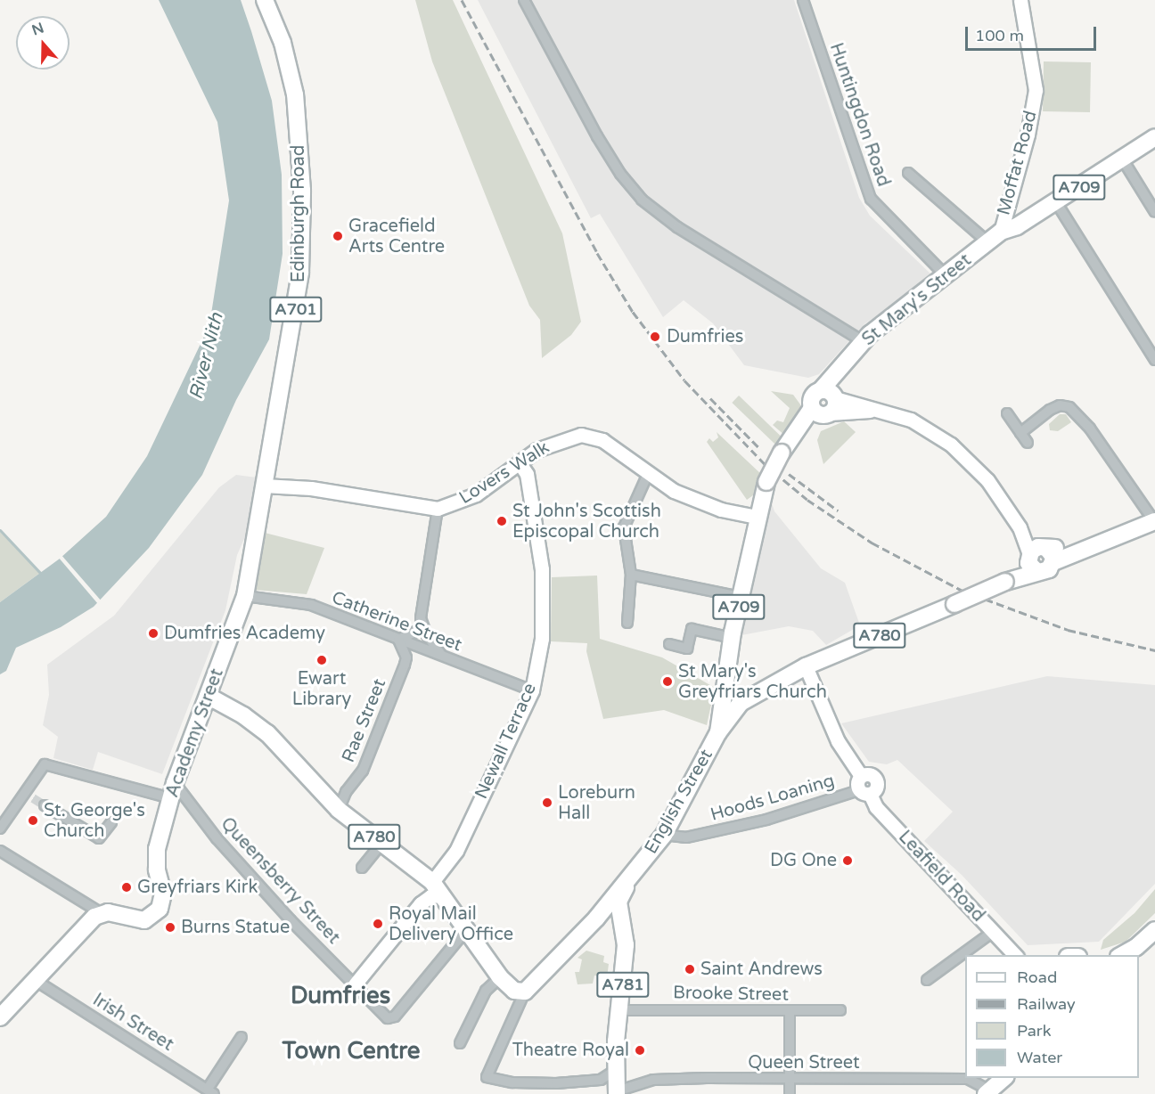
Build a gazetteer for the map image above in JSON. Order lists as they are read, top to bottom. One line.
{"streets":{"main road":["A709","Edinburgh Road","St Mary's Street","A701","A780","Academy Street","English Street","A781"],"street":["Huntingdon Road","Moffat Road","Lovers Walk","Catherine Street","Rae Street","Newall Terrace","Hoods Loaning","Leafield Road","Queensberry Street","Brooke Street","Irish Street","Queen Street"]},"crossings":[["Huntingdon Road","St Mary's Street"],["Moffat Road","A709"],["Moffat Road","St Mary's Street"],["A709","St Mary's Street"],["Edinburgh Road","Lovers Walk"],["Edinburgh Road","Catherine Street"],["Edinburgh Road","Academy Street"],["St Mary's Street","Lovers Walk"],["St Mary's Street","A780"],["St Mary's Street","English Street"],["Lovers Walk","Newall Terrace"],["Catherine Street","Rae Street"],["Catherine Street","Newall Terrace"],["A780","Rae Street"],["A780","Academy Street"],["A780","Newall Terrace"],["A780","English Street"],["A780","Leafield Road"],["A780","Queensberry Street"],["Academy Street","Queensberry Street"],["Hoods Loaning","English Street"],["Hoods Loaning","Leafield Road"],["English Street","A781"],["A781","Brooke Street"],["A781","Queen Street"]],"districts":["Dumfries","Town Centre"],"water":["River Nith"],"places":["Gracefield Arts Centre","Dumfries","St John's Scottish Episcopal Church","Dumfries Academy","Ewart Library","St Mary's Greyfriars Church","Loreburn Hall","St. George's Church","DG One","Greyfriars Kirk","Royal Mail Delivery Office","Burns Statue","Saint Andrews","Theatre Royal"],"legend":["Road","Railway","Park","Water"],"scale_bar":"100 m","north":"top"}
